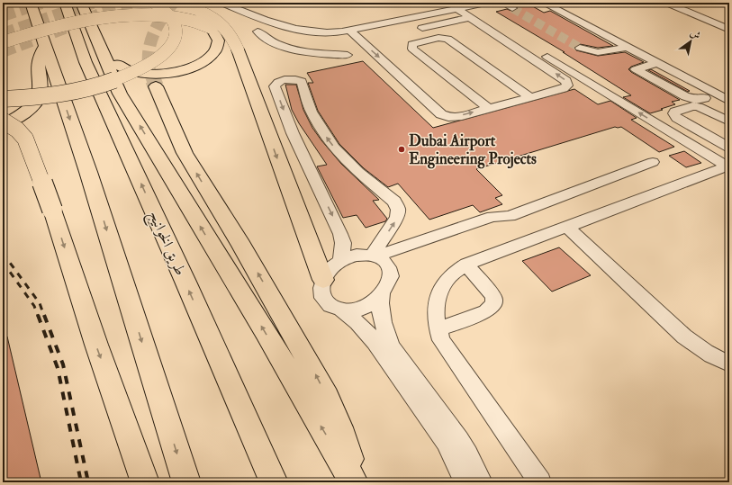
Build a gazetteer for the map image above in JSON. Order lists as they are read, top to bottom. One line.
{"streets":{"main road":["طريق الخوانيج"]},"places":["Dubai Airport Engineering Projects"],"north":"top right"}
